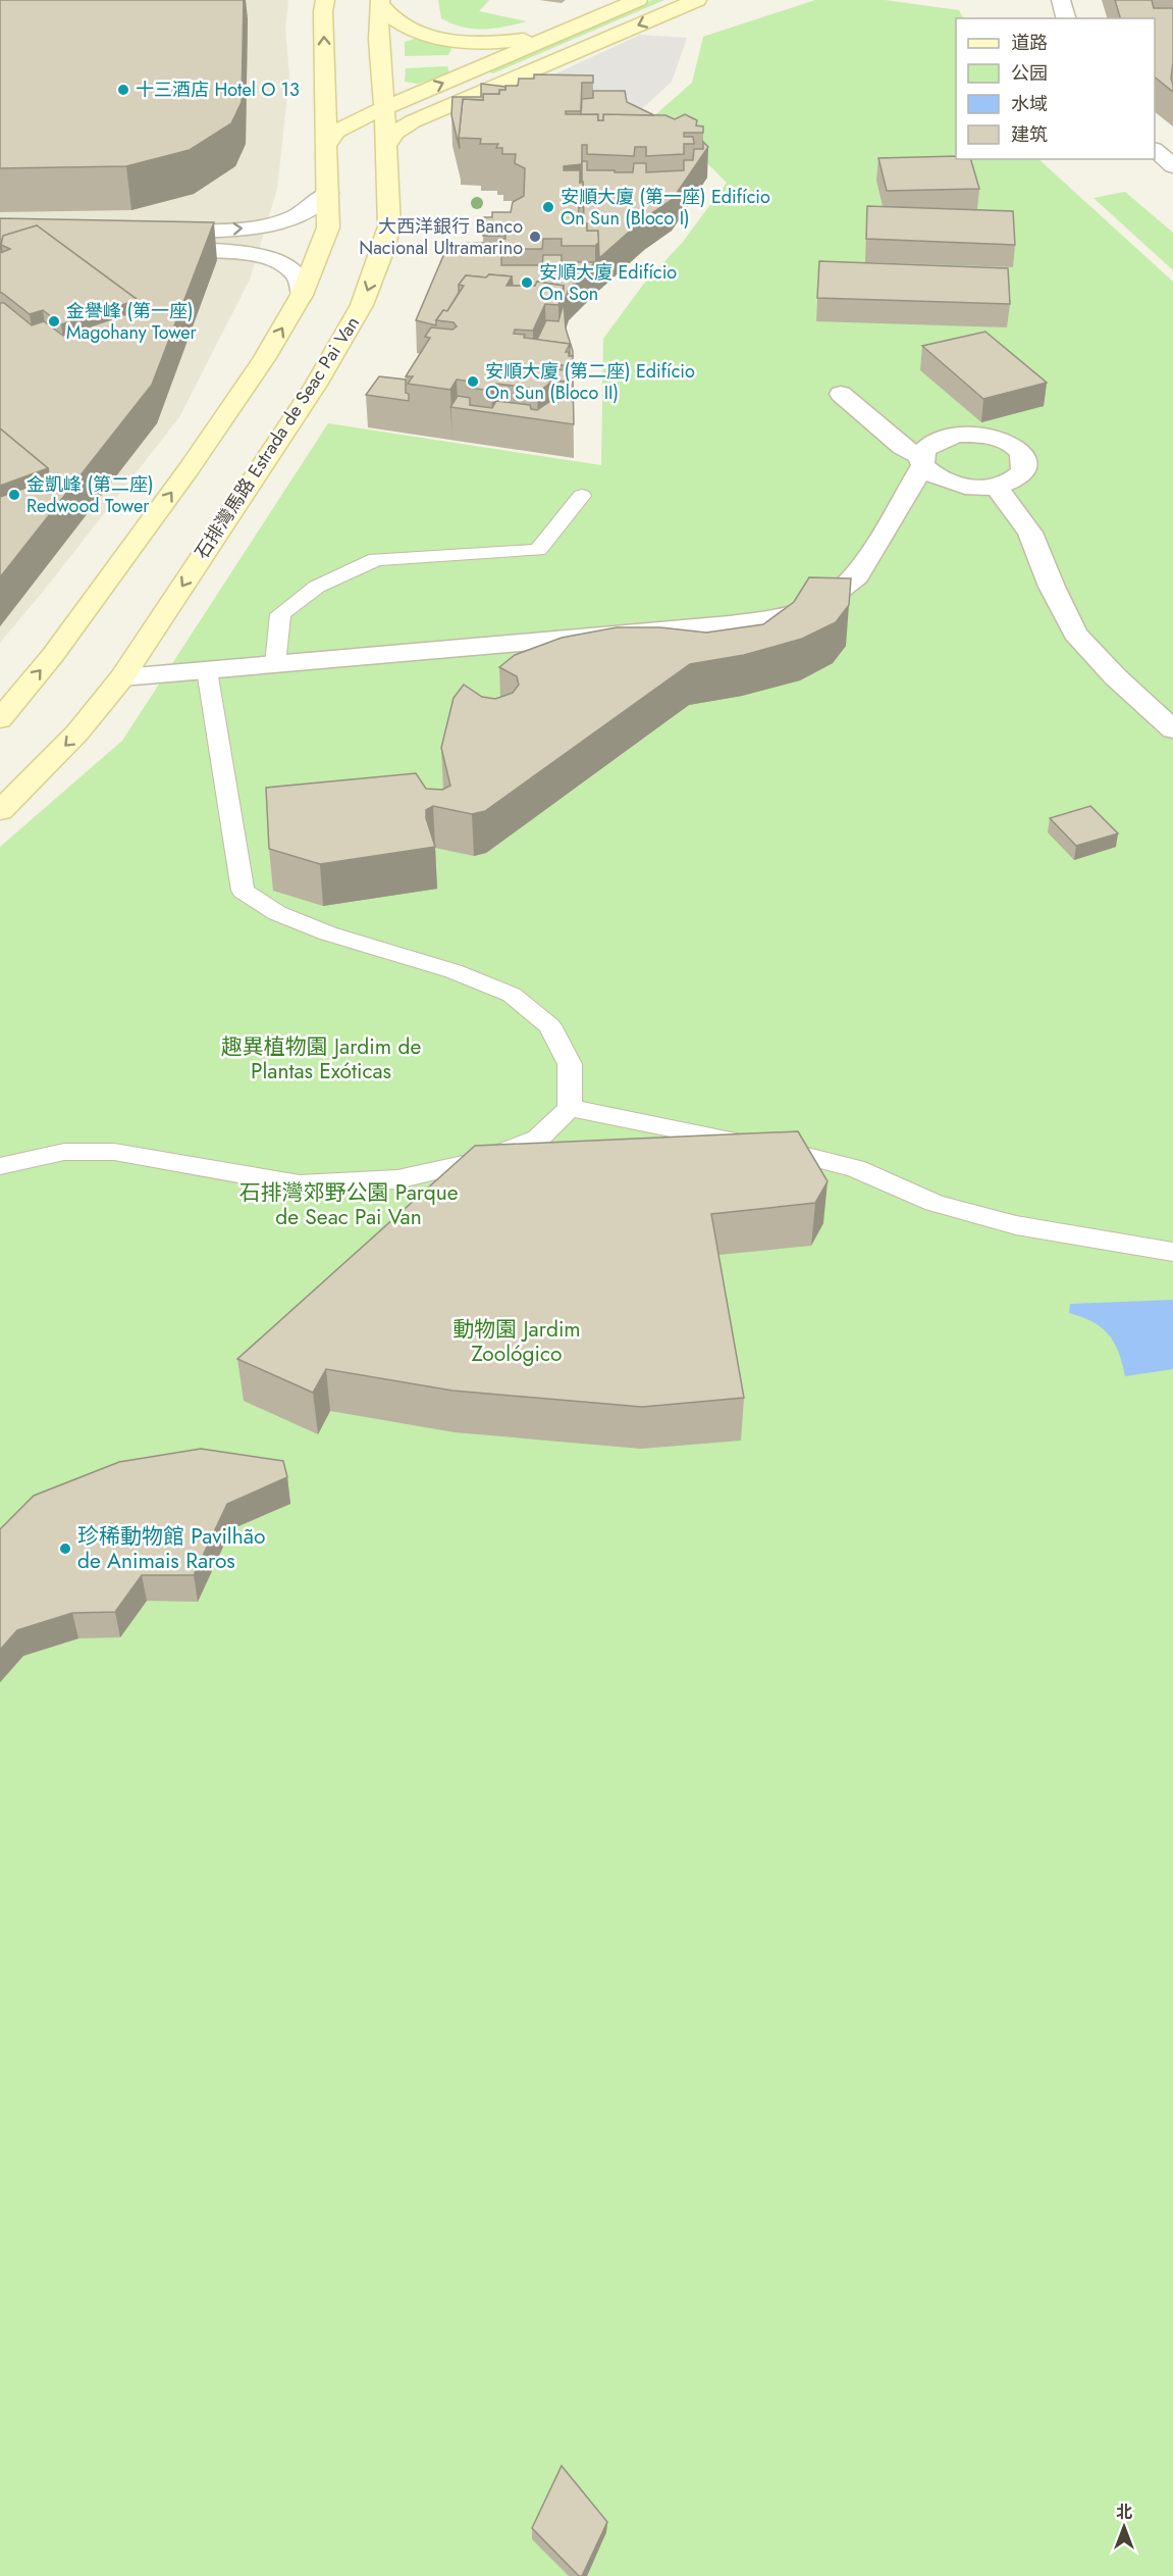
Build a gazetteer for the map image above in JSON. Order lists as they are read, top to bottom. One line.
{"streets":{"main road":["石排灣馬路 Estrada de Seac Pai Van"]},"parks":["趣異植物園 Jardim de Plantas Exóticas","石排灣郊野公園 Parque de Seac Pai Van","動物園 Jardim Zoológico"],"places":["十三酒店 Hotel O 13","安順大廈 (第一座) Edifício On Sun (Bloco I)","大西洋銀行 Banco Nacional Ultramarino","安順大廈 Edifício On Son","金譽峰 (第一座) Magohany Tower","安順大廈 (第二座) Edifício On Sun (Bloco II)","金凱峰 (第二座) Redwood Tower","珍稀動物館 Pavilhão de Animais Raros"],"legend":["道路","公园","水域","建筑"],"north":"top"}
